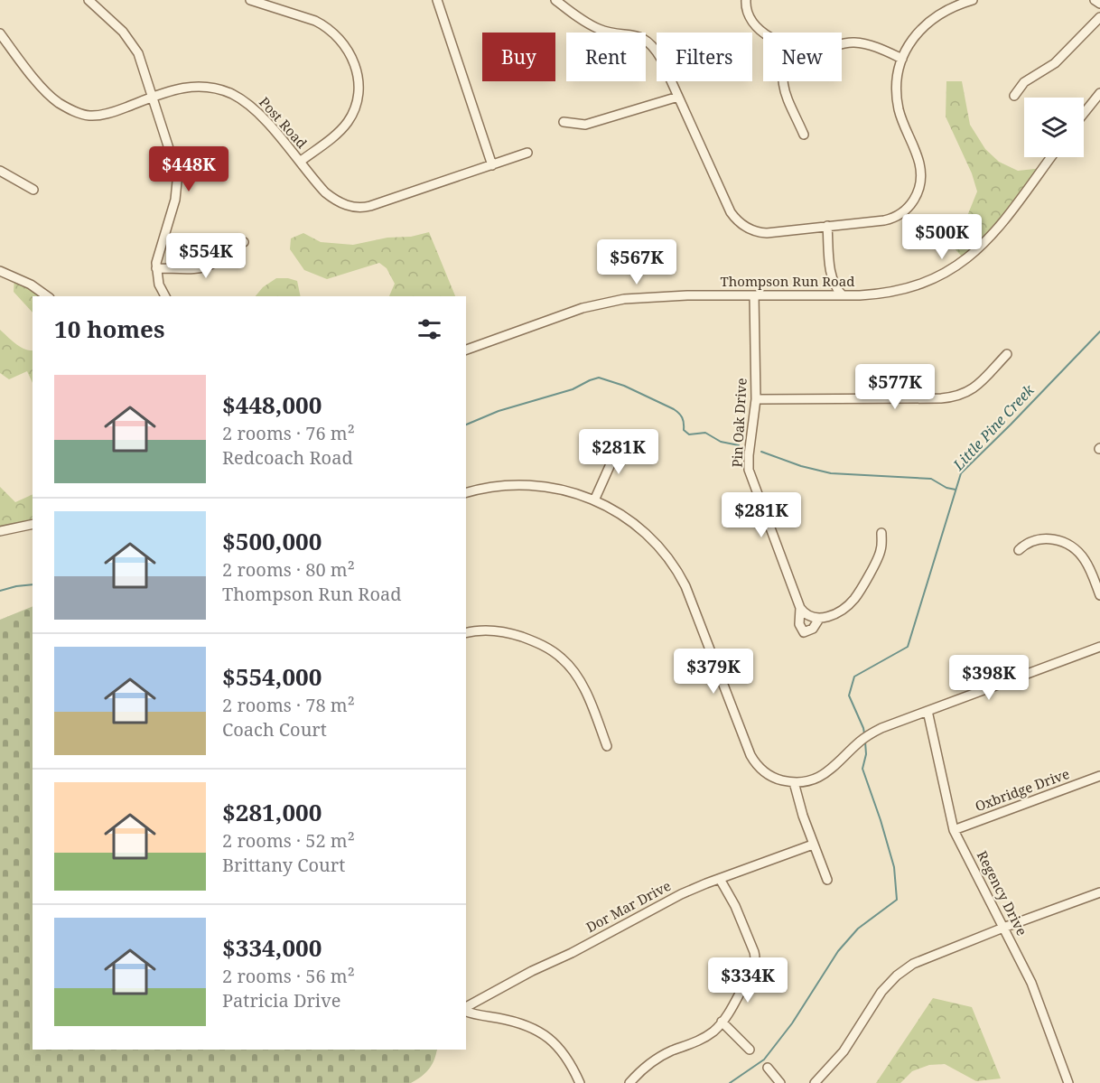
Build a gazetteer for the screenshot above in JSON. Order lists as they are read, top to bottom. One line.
{"streets":{"street":["Post Road","Thompson Run Road","Pin Oak Drive","Oxbridge Drive","Regency Drive","Dor Mar Drive"]},"crossings":[["Thompson Run Road","Pin Oak Drive"],["Oxbridge Drive","Regency Drive"]],"water":["Little Pine Creek"],"page":{"chip":["Buy","Rent","Filters","New"],"price":["$448K","$500K","$554K","$567K","$577K","$281K","$281K","$379K","$398K","$334K"],"heading":"10 homes","list":[{"name":"$448,000","note":"2 rooms · 76 m² · Redcoach Road"},{"name":"$500,000","note":"2 rooms · 80 m² · Thompson Run Road"},{"name":"$554,000","note":"2 rooms · 78 m² · Coach Court"},{"name":"$281,000","note":"2 rooms · 52 m² · Brittany Court"},{"name":"$334,000","note":"2 rooms · 56 m² · Patricia Drive"}]}}
